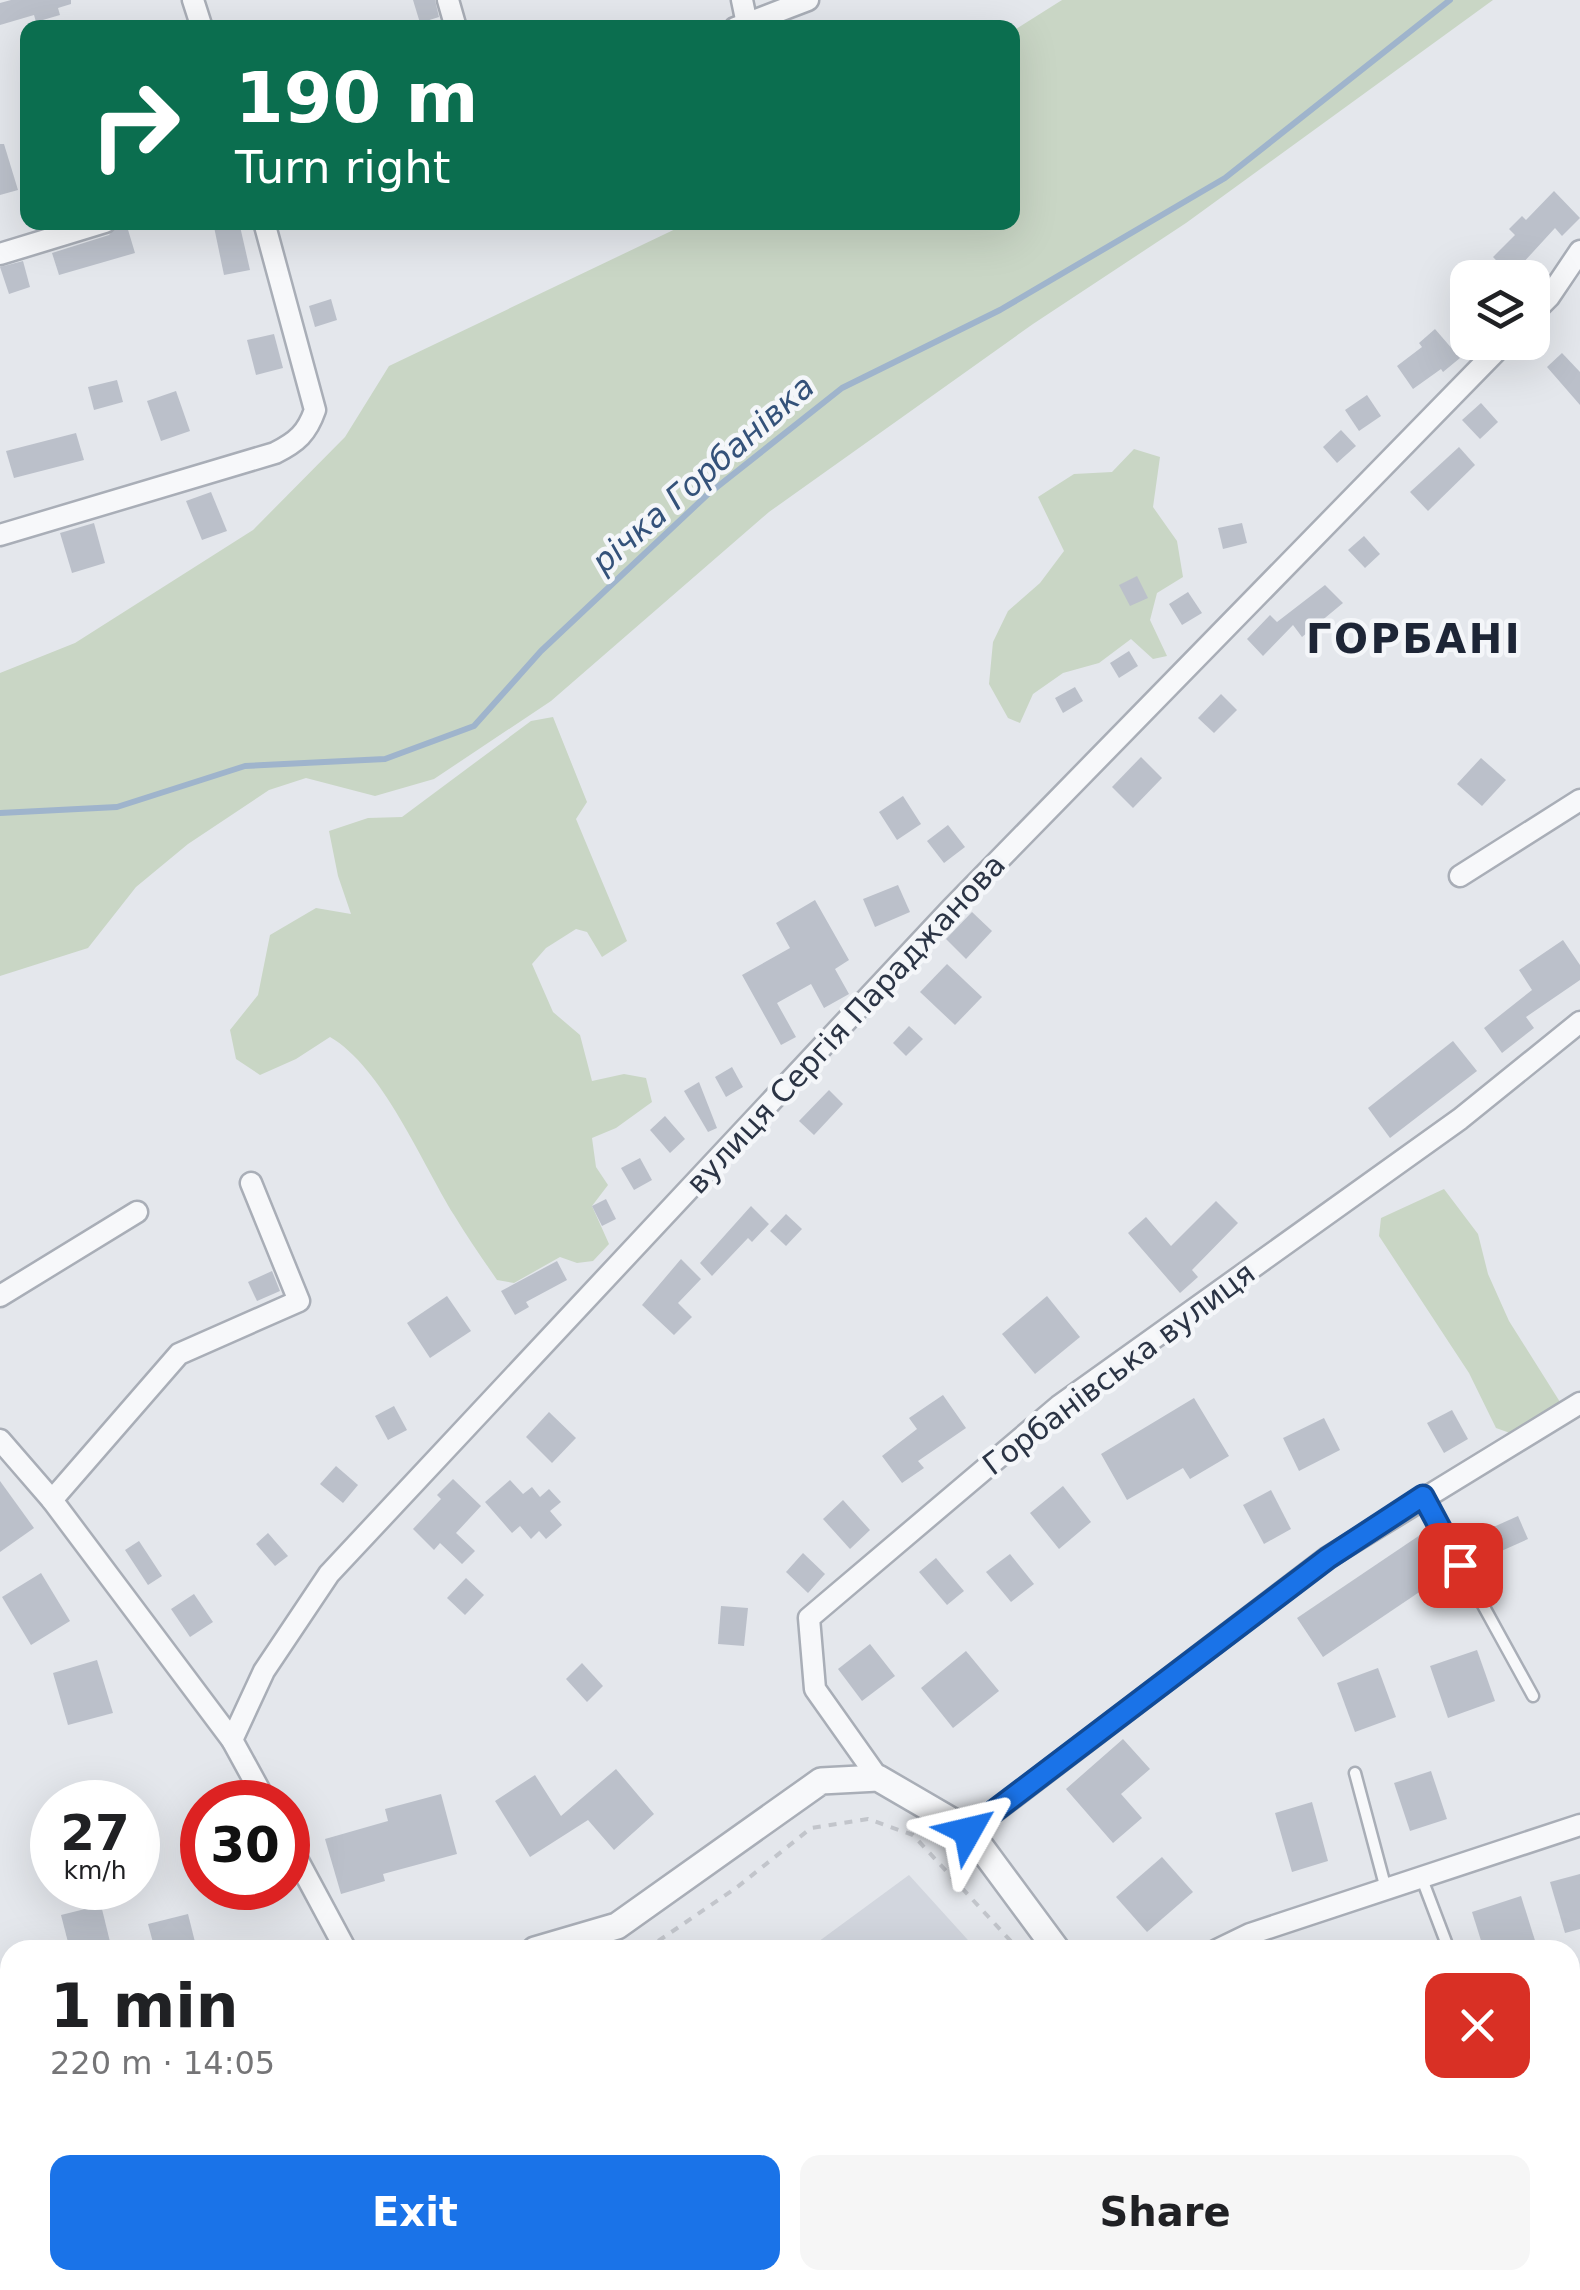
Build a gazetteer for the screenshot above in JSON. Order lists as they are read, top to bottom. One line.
{"streets":{"street":["вулиця Сергія Параджанова","Горбанівська вулиця"]},"districts":["ГОРБАНІ"],"water":["річка Горбанівка"],"page":{"turn":["190 m","Turn right"],"speed":"27 km/h","limit":"30","heading":["1 min","220 m · 14:05"],"buttons":["Exit","Share"]}}
